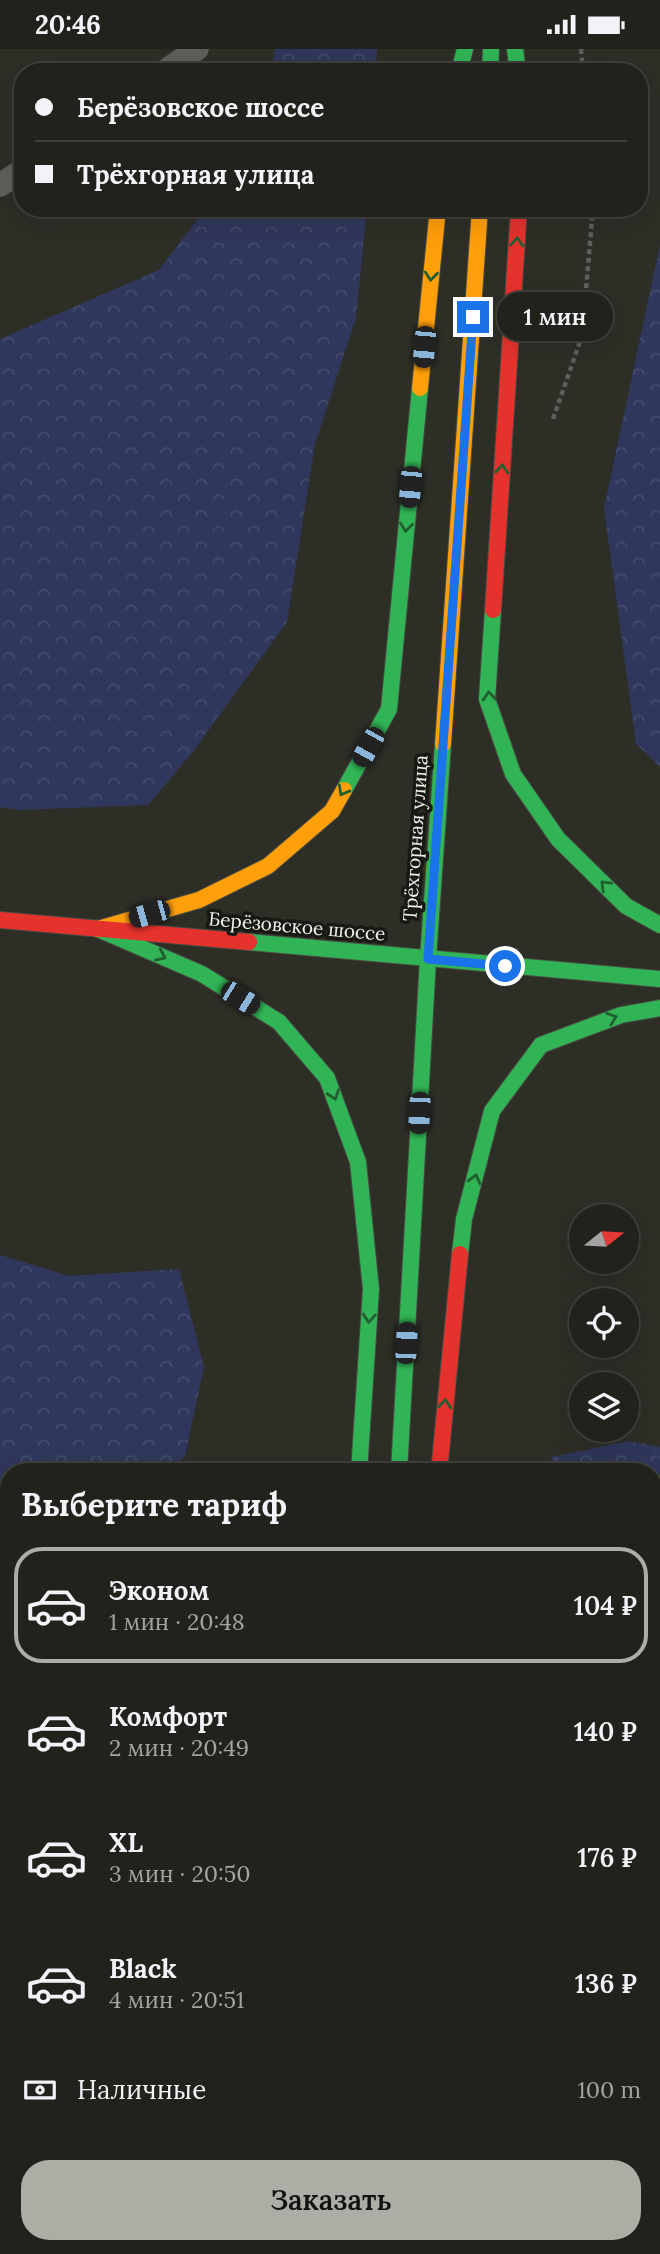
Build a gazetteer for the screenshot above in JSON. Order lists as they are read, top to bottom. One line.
{"streets":{"main road":["Трёхгорная улица","Берёзовское шоссе"]},"crossings":[["Трёхгорная улица","Берёзовское шоссе"]],"north":"right","page":{"status":"20:46","banner":["Берёзовское шоссе","Трёхгорная улица"],"bubble":"1 мин","heading":"Выберите тариф","list":[{"name":"Эконом","note":"1 мин · 20:48","value":"104 ₽"},{"name":"Комфорт","note":"2 мин · 20:49","value":"140 ₽"},{"name":"XL","note":"3 мин · 20:50","value":"176 ₽"},{"name":"Black","note":"4 мин · 20:51","value":"136 ₽"}],"pay":["Наличные","100 m"],"buttons":"Заказать"}}
